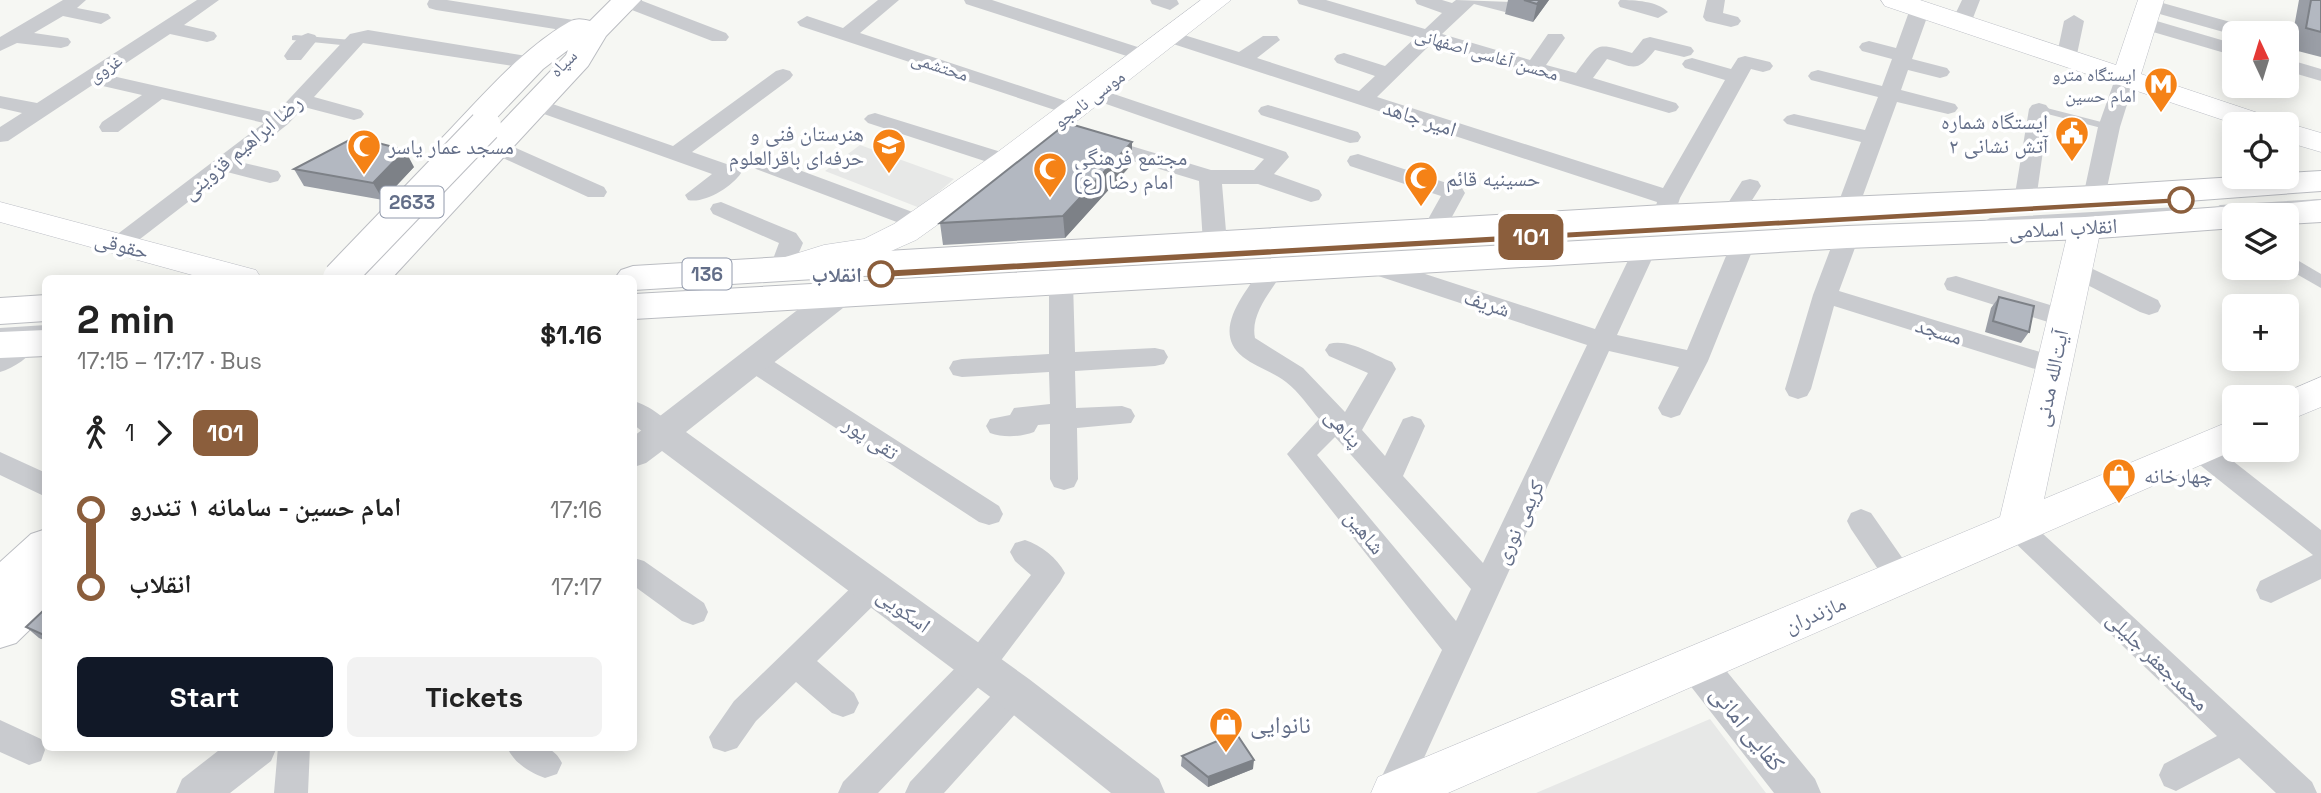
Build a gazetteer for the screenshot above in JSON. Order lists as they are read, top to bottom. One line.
{"streets":{"main road":["سپاه","موسی نامجو","2633","انقلاب اسلامی","حقوقی","136","آیت‌الله مدنی","مازندران"],"street":["محسن آغاسی اصفهانی","محتشمی","غزوی","امیر جاهد","رضا ابراهیم قزوینی","شریف","مسجد","پناهی","تقی پور","کریمی نوری","شاهین","اسکویی","محمدجعفر جلیلی","کفایی امانی"]},"crossings":[["سپاه","2633"],["محتشمی","موسی نامجو"],["موسی نامجو","امیر جاهد"],["موسی نامجو","انقلاب اسلامی"],["امیر جاهد","انقلاب اسلامی"],["رضا ابراهیم قزوینی","حقوقی"],["انقلاب اسلامی","شریف"],["انقلاب اسلامی","آیت‌الله مدنی"],["انقلاب اسلامی","پناهی"],["انقلاب اسلامی","کریمی نوری"],["شریف","کریمی نوری"],["مسجد","آیت‌الله مدنی"],["آیت‌الله مدنی","مازندران"],["آیت‌الله مدنی","محمدجعفر جلیلی"],["پناهی","کریمی نوری"],["پناهی","شاهین"],["کریمی نوری","شاهین"],["کریمی نوری","مازندران"],["مازندران","محمدجعفر جلیلی"],["مازندران","کفایی امانی"]],"places":{"metro station":["ایستگاه مترو امام حسین"],"public building":["ایستگاه شماره ۲ آتش نشانی"],"school or university":["هنرستان فنی و حرفه‌ای باقرالعلوم"],"mosque":["مسجد عمار یاسر","مجتمع فرهنگی امام رضا (ع)","حسینیه قائم"],"other":["انقلاب"],"shop":["چهارخانه","نانوایی"]},"lines":["bus line 101"],"north":"top","page":{"on_map":"101","map_buttons":["+","−"],"heading":["2 min","17:15 – 17:17 · Bus","$1.16"],"legs":["1","101"],"list":[{"name":"امام حسین - سامانه ۱ تندرو","value":"17:16"},{"name":"انقلاب","value":"17:17"}],"buttons":["Start","Tickets"]}}
